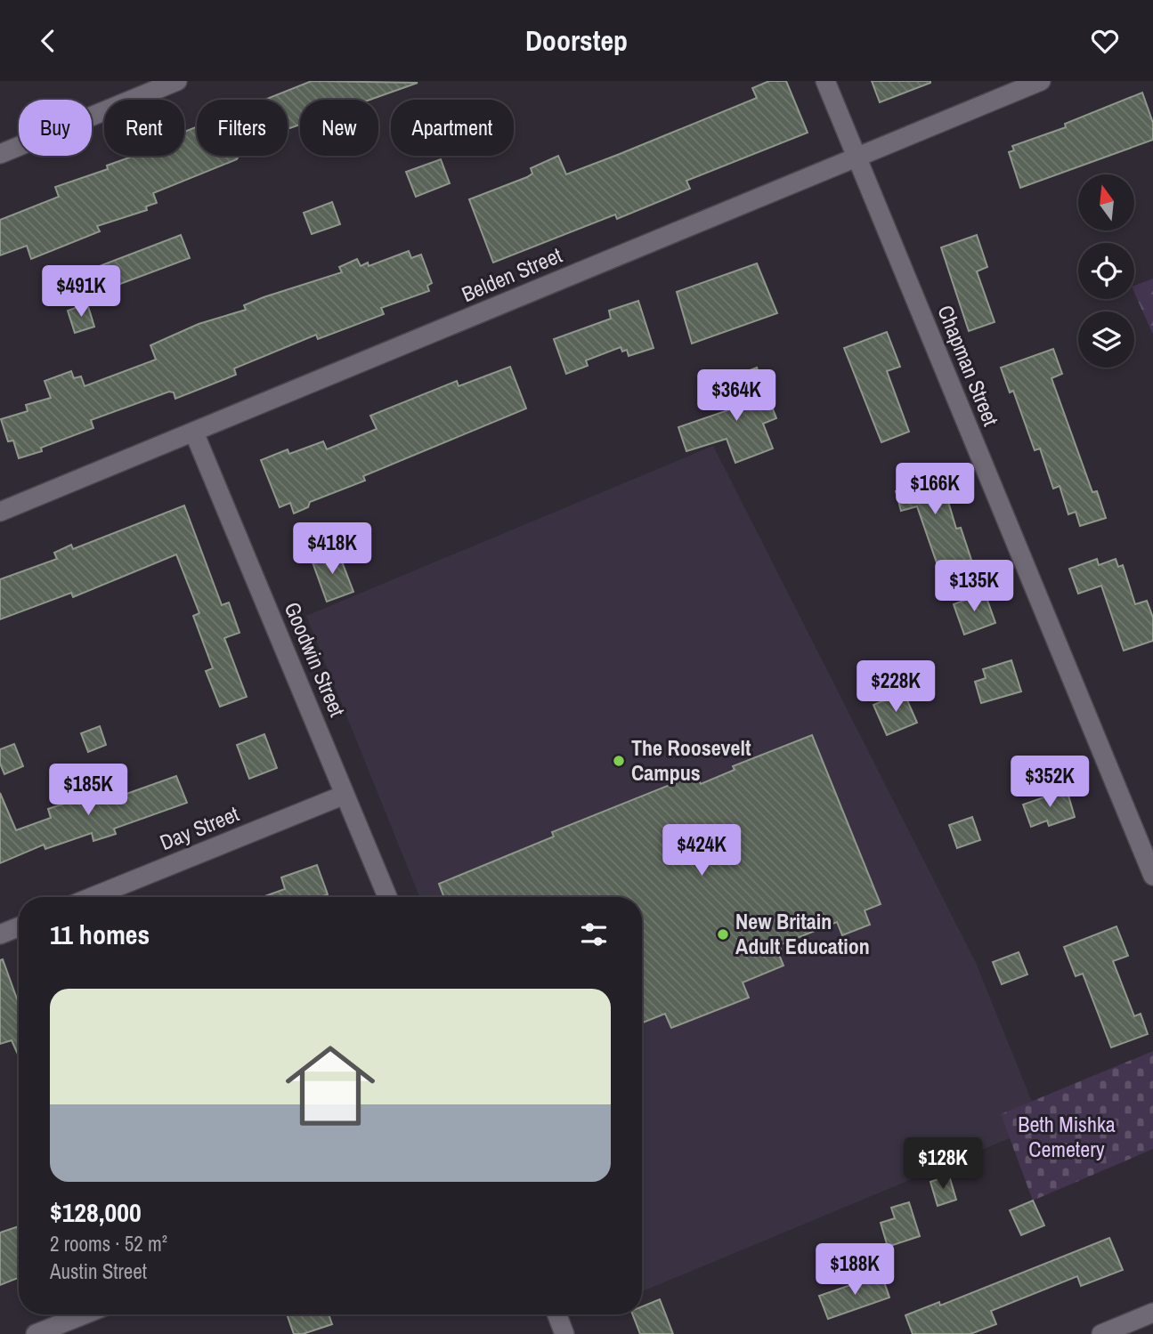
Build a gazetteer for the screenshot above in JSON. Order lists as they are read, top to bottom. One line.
{"streets":{"street":["Belden Street","Chapman Street","Goodwin Street","Day Street"]},"crossings":[["Belden Street","Chapman Street"],["Belden Street","Goodwin Street"],["Goodwin Street","Day Street"]],"parks":["Beth Mishka Cemetery"],"places":["The Roosevelt Campus","New Britain Adult Education"],"north":"top","page":{"header":"Doorstep","chip":["Buy","Rent","Filters","New","Apartment"],"price":["$491K","$364K","$166K","$418K","$135K","$228K","$352K","$185K","$424K","$128K","$188K"],"heading":"11 homes","list":[{"name":"$128,000","note":"2 rooms · 52 m² · Austin Street"}]}}
